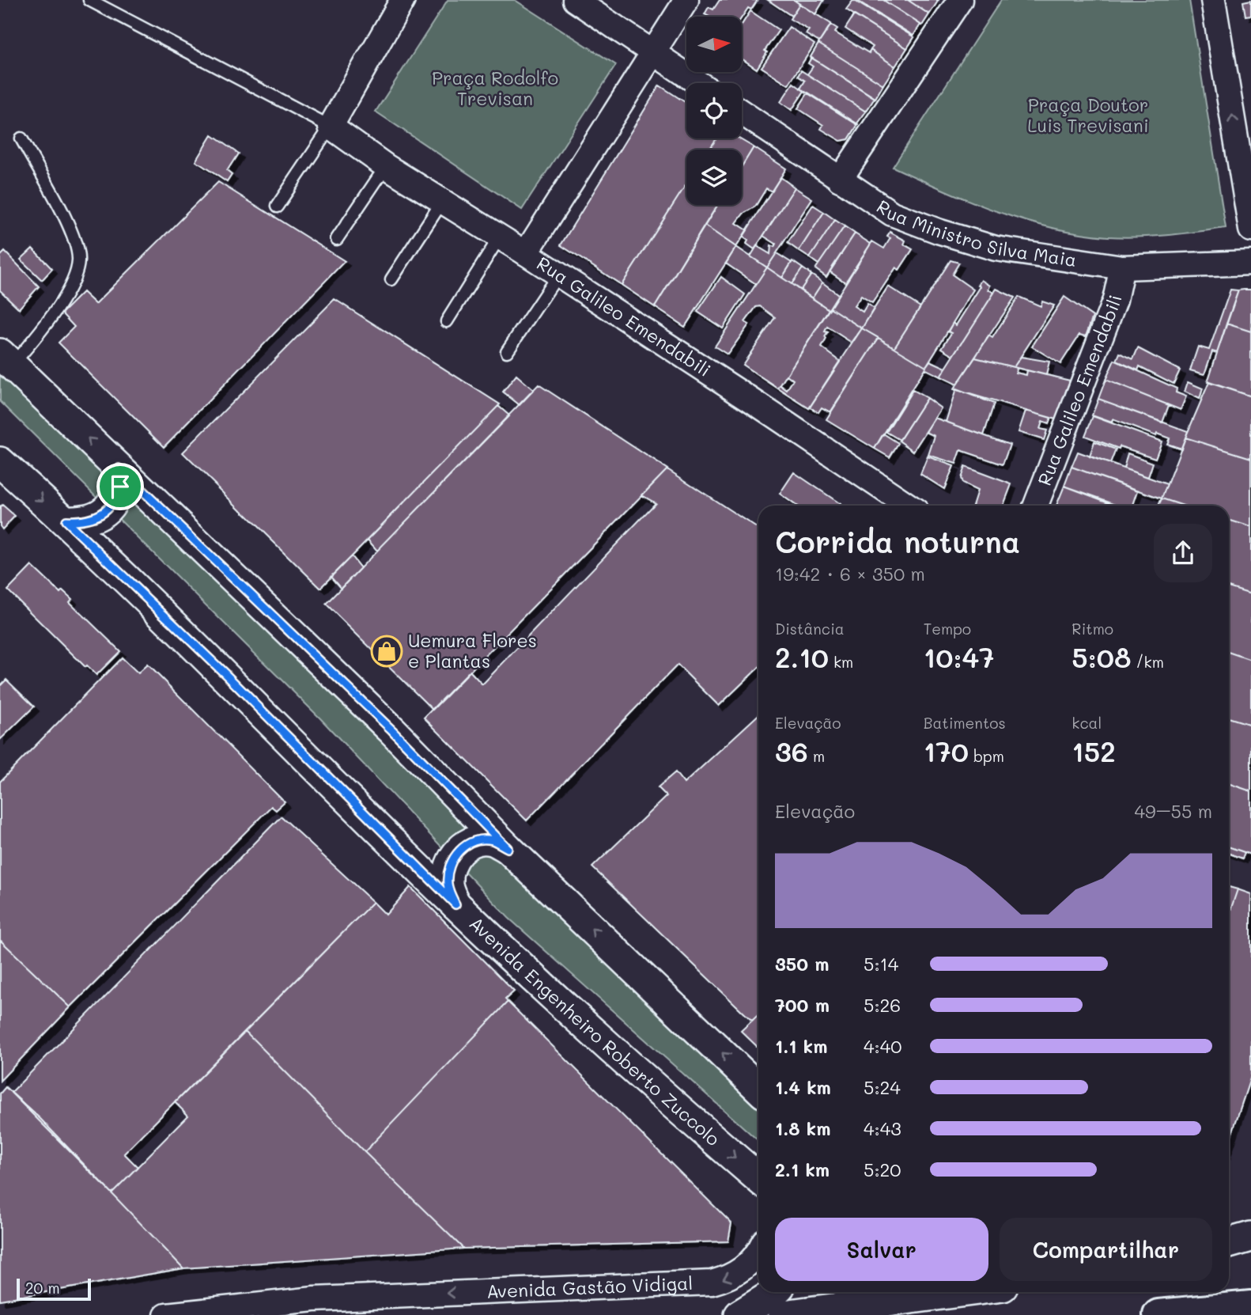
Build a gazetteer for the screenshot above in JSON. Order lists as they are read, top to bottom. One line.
{"streets":{"street":["Rua Ministro Silva Maia","Rua Galileo Emendabili","Avenida Engenheiro Roberto Zuccolo","Avenida Gastão Vidigal"]},"crossings":[["Rua Ministro Silva Maia","Rua Galileo Emendabili"]],"one_way":["Avenida Gastão Vidigal"],"parks":["Praça Rodolfo Trevisan","Praça Doutor Luis Trevisani"],"places":{"shop":["Uemura Flores e Plantas"]},"scale_bar":"20 m","north":"right","page":{"heading":["Corrida noturna","19:42 · 6 × 350 m"],"stats":[["Distância","2.10 km"],["Tempo","10:47"],["Ritmo","5:08 /km"],["Elevação","36 m"],["Batimentos","170 bpm"],["kcal","152"]],"chart":["Elevação","49–55 m"],"list":[{"name":"350 m","note":"5:14"},{"name":"700 m","note":"5:26"},{"name":"1.1 km","note":"4:40"},{"name":"1.4 km","note":"5:24"},{"name":"1.8 km","note":"4:43"},{"name":"2.1 km","note":"5:20"}],"buttons":["Salvar","Compartilhar"],"scale":"20 m"}}
